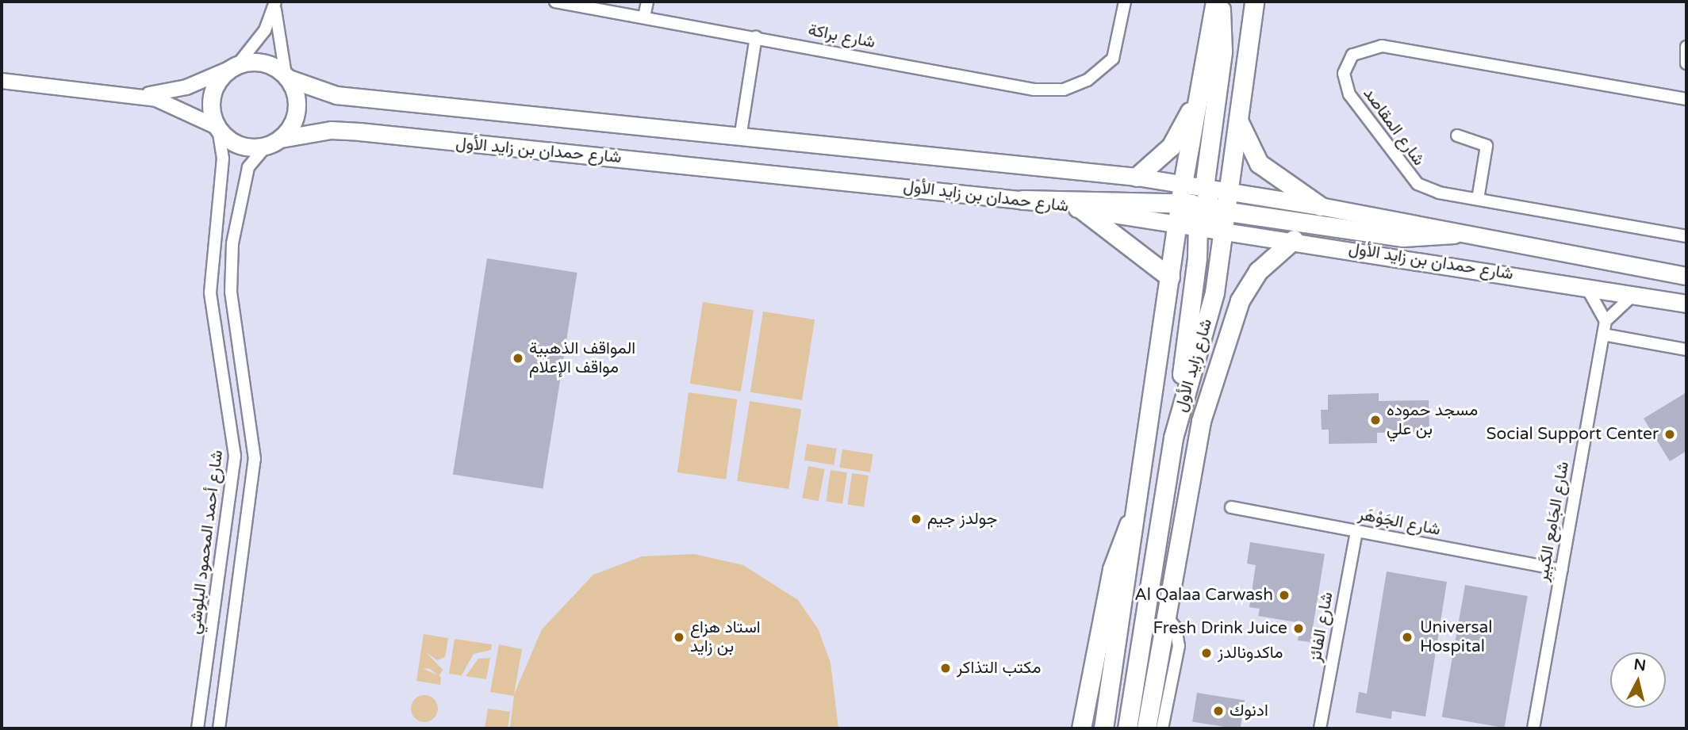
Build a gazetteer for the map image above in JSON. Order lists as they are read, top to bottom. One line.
{"streets":{"main road":["شارع حمدان بن زايد الأول","شارع زايد الأول"],"street":["شارع براكة","شارع المقاصد","شارع الجَامِع الكَبِير","شارع الجَوْهَر","شارع أحمد المحمود البلوشي","شارع الفائز"]},"crossings":[["شارع حمدان بن زايد الأول","شارع زايد الأول"],["شارع حمدان بن زايد الأول","شارع أحمد المحمود البلوشي"],["شارع الجَامِع الكَبِير","شارع الجَوْهَر"],["شارع الجَوْهَر","شارع الفائز"]],"places":["المواقف الذهبية مواقف الإعلام","مسجد حموده بن علي","Social Support Center","جولدز جيم","Al Qalaa Carwash","Fresh Drink Juice","استاد هزاع بن زايد","Universal Hospital","ماكدونالدز","مكتب التذاكر","ادنوك"],"north":"top"}
